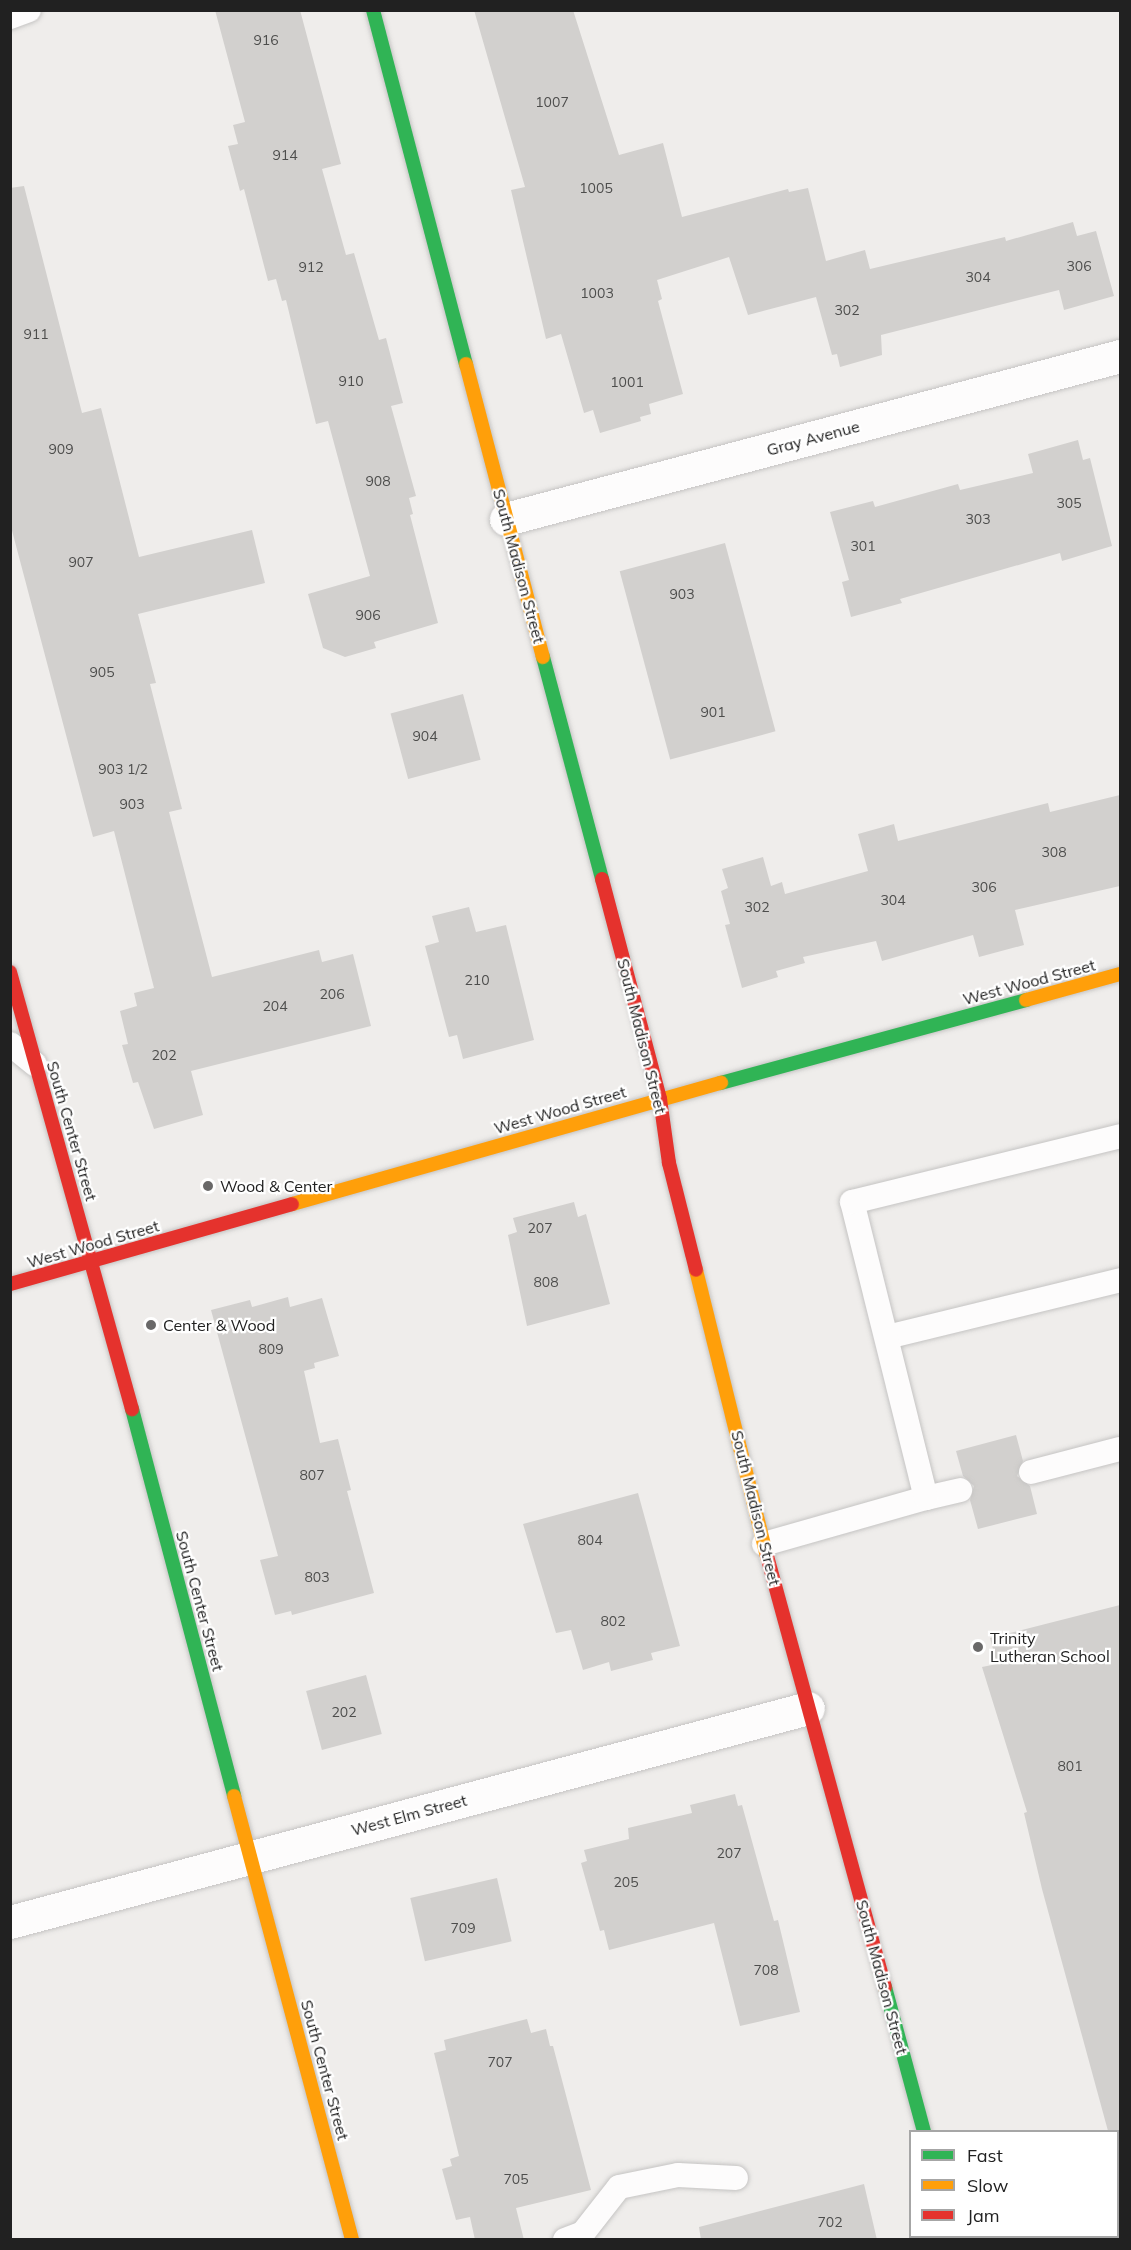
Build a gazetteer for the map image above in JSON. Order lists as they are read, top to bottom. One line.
{"streets":{"street":["Gray Avenue","South Madison Street","West Wood Street","South Center Street","West Elm Street"]},"crossings":[["Gray Avenue","South Madison Street"],["South Madison Street","West Wood Street"],["South Madison Street","West Elm Street"],["West Wood Street","South Center Street"],["South Center Street","West Elm Street"]],"places":["Wood & Center","Center & Wood","Trinity Lutheran School"],"house_numbers":["916","1007","914","1005","306","912","304","1003","302","911","910","1001","909","908","305","303","301","907","903","906","905","901","904","903 1/2","903","308","306","304","302","210","206","204","202","207","808","809","807","804","803","802","202","801","207","205","709","708","707","705","702"],"legend":["Fast","Slow","Jam"]}
